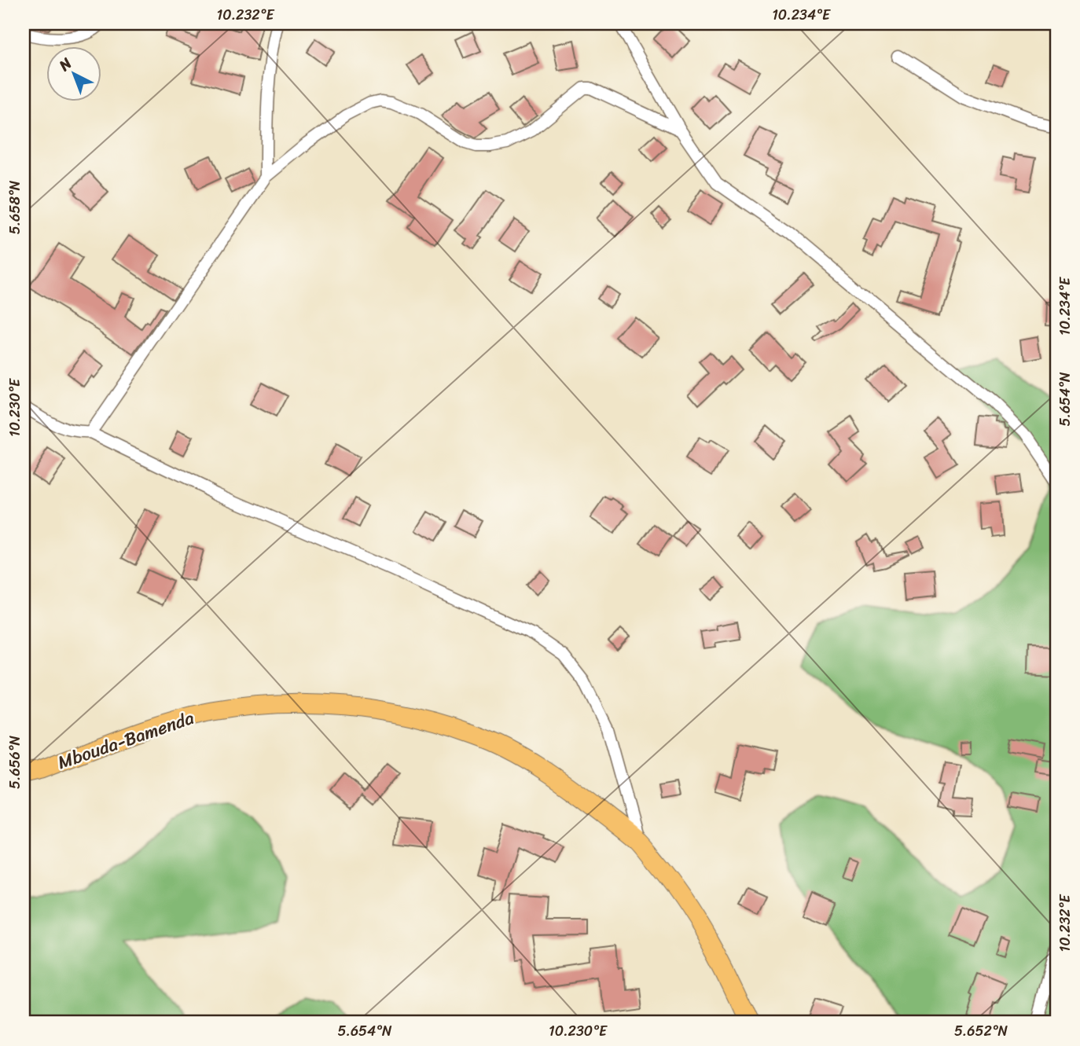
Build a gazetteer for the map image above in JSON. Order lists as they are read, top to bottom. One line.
{"streets":{"highway":["Mbouda-Bamenda"]},"north":"top left","coordinates":["10.232°E","10.234°E","5.658°N","5.654°N","10.230°E","5.656°N","5.652°N"]}
